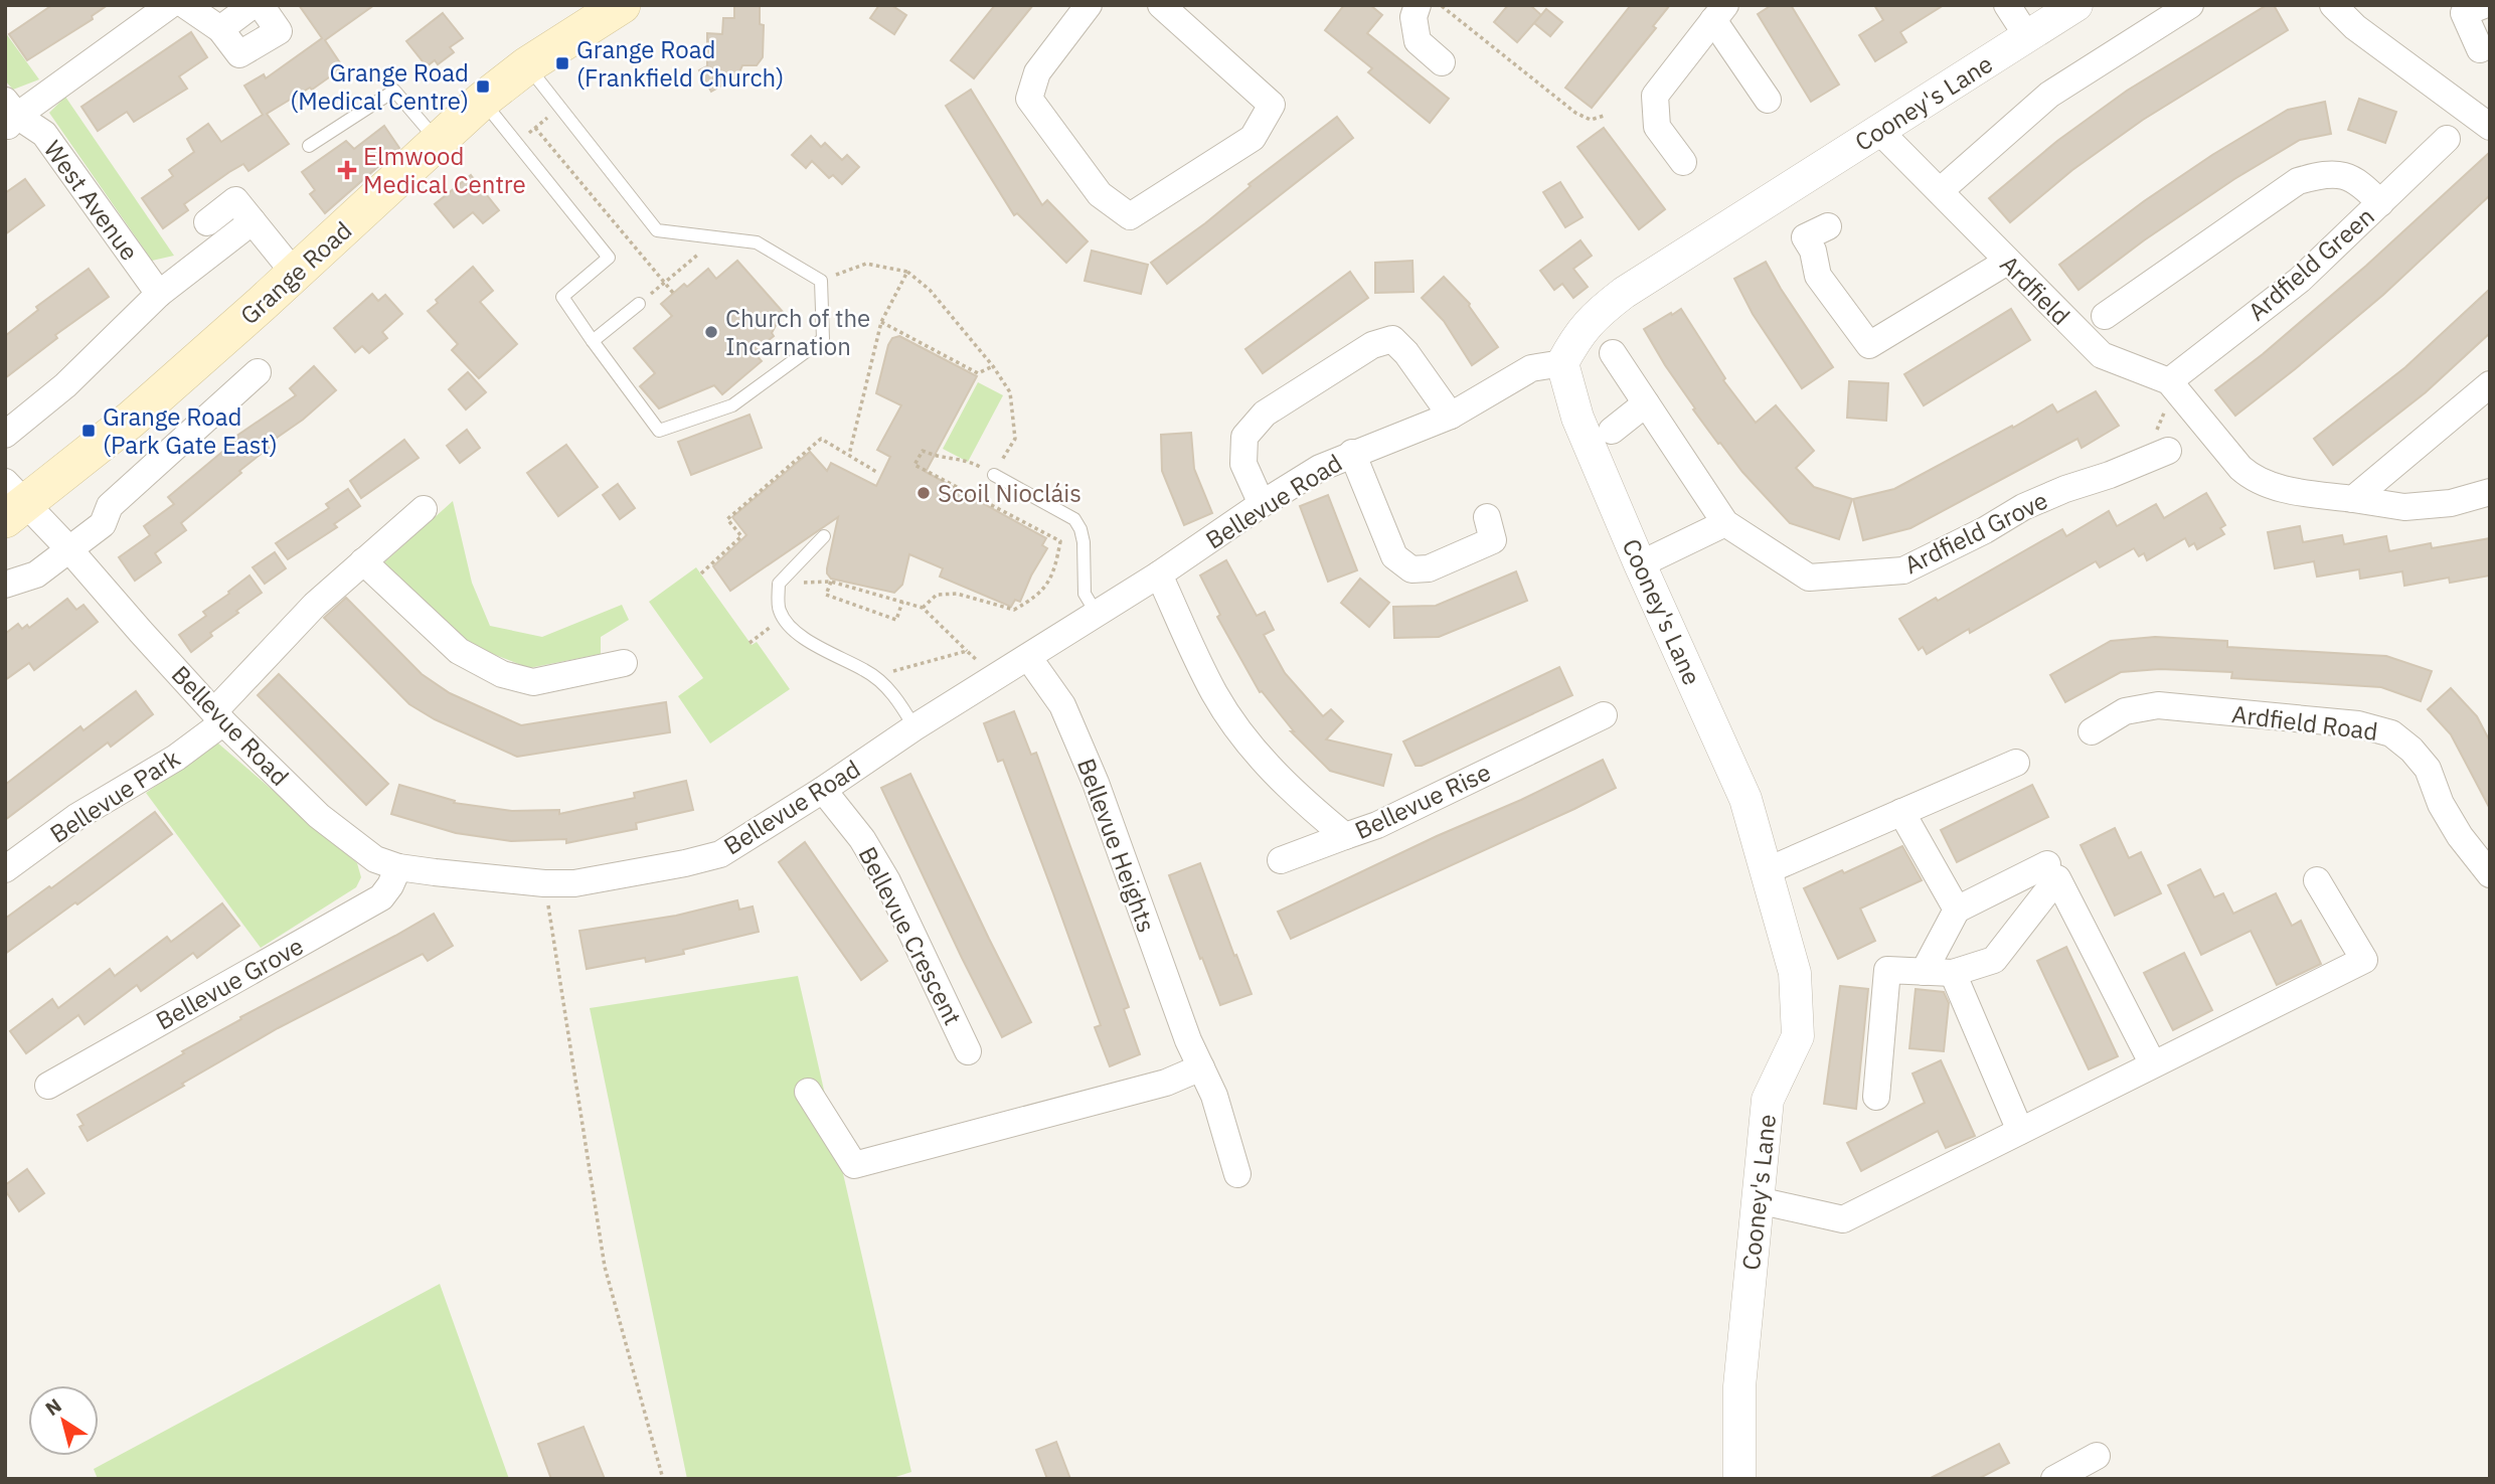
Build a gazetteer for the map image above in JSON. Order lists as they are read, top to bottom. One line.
{"streets":{"main road":["Grange Road"],"street":["Cooney's Lane","West Avenue","Ardfield Green","Ardfield","Bellevue Road","Ardfield Grove","Ardfield Road","Bellevue Park","Bellevue Rise","Bellevue Heights","Bellevue Crescent","Bellevue Grove"]},"crossings":[["Cooney's Lane","Ardfield"],["Cooney's Lane","Bellevue Road"],["Ardfield Green","Ardfield"],["Grange Road","Bellevue Road"],["Bellevue Road","Bellevue Park"],["Bellevue Road","Bellevue Rise"],["Bellevue Road","Bellevue Heights"],["Bellevue Road","Bellevue Crescent"],["Bellevue Road","Bellevue Grove"]],"places":{"transit":["Grange Road (Frankfield Church)","Grange Road (Medical Centre)","Grange Road (Park Gate East)"],"health":["Elmwood Medical Centre"],"other":["Church of the Incarnation","Scoil Niocláis"]},"north":"top left"}
